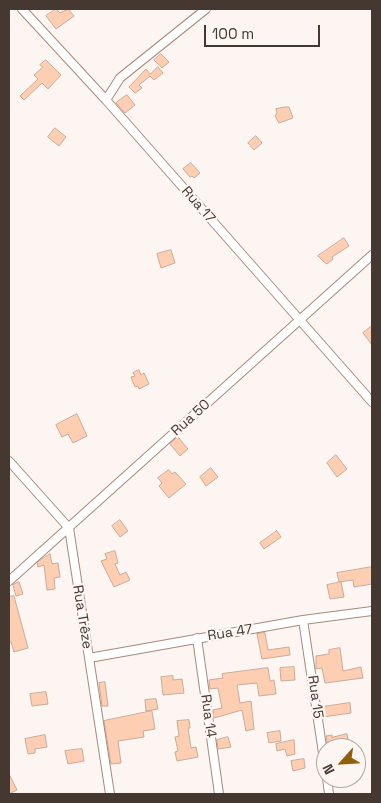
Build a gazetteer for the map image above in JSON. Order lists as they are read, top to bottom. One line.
{"streets":{"street":["Rua 17","Rua 50","Rua Trêze","Rua 47","Rua 15","Rua 14"]},"crossings":[["Rua 17","Rua 50"],["Rua 50","Rua Trêze"],["Rua Trêze","Rua 47"],["Rua 47","Rua 15"],["Rua 47","Rua 14"]],"scale_bar":"100 m","north":"bottom left"}
